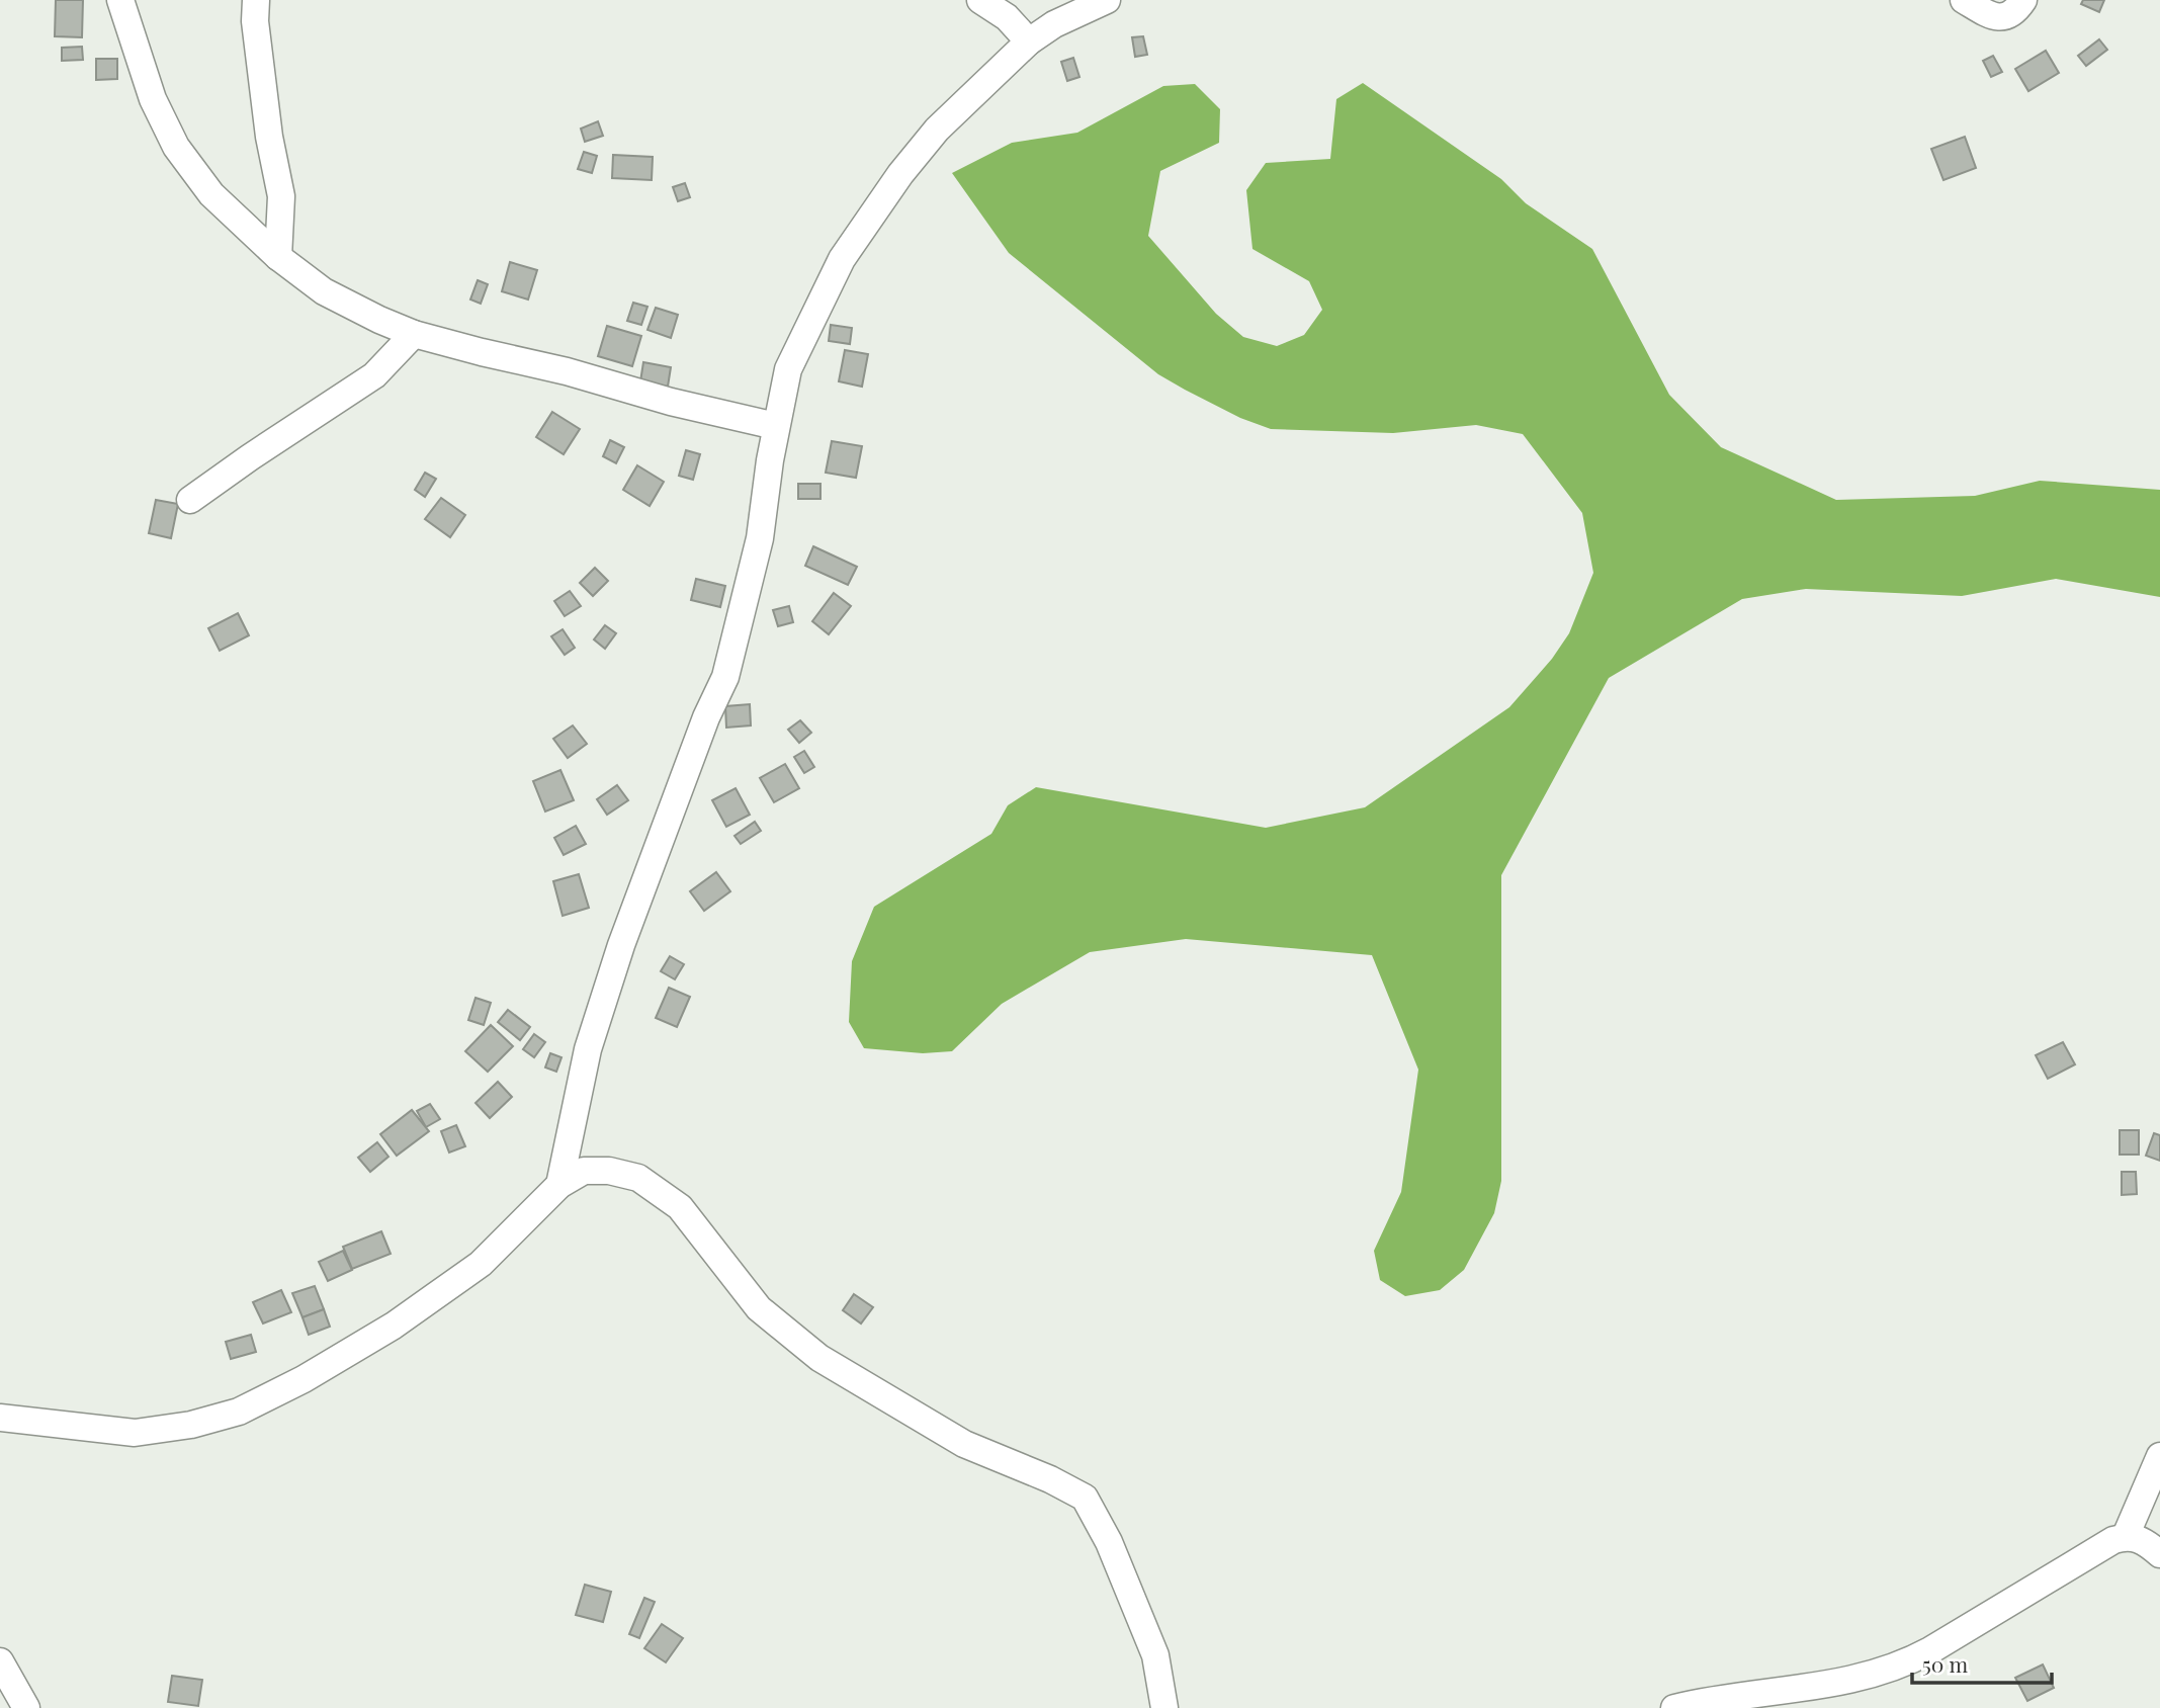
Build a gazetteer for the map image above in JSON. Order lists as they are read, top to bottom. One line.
{"scale_bar":"50 m"}
